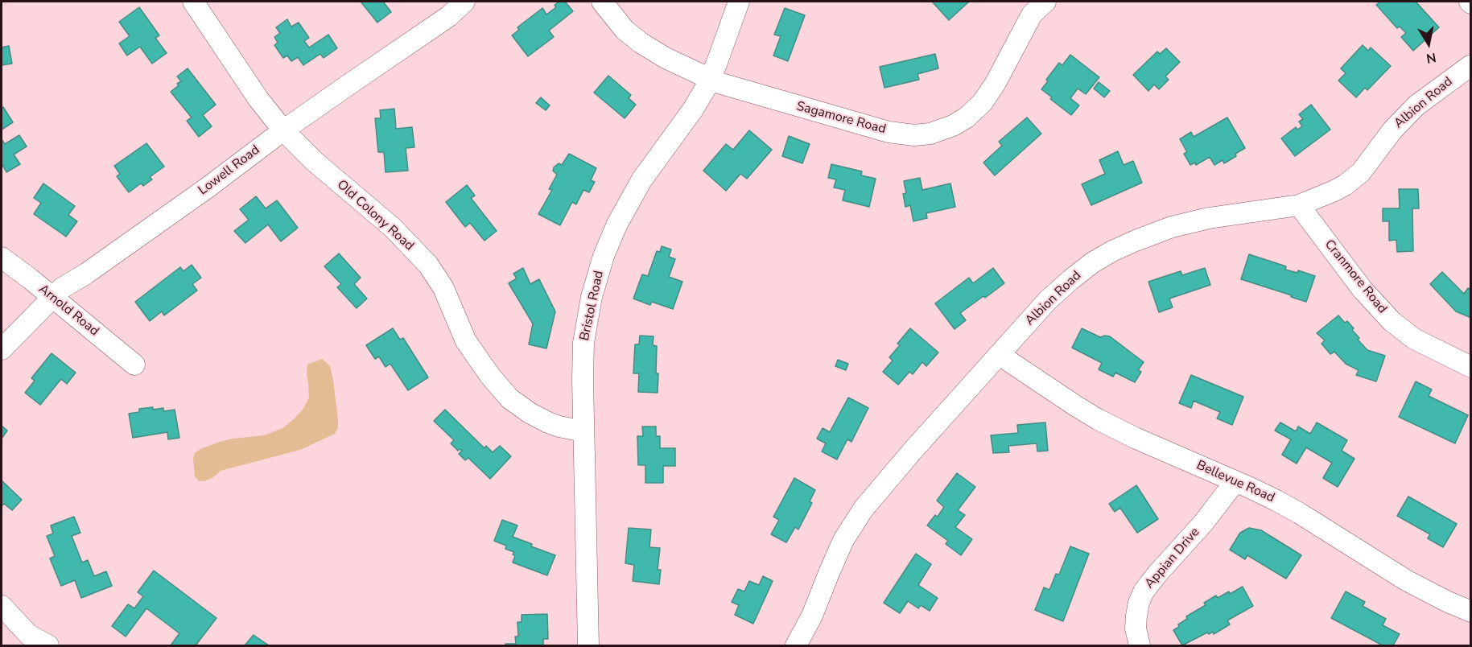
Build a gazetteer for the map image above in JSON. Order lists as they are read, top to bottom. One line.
{"streets":{"street":["Albion Road","Sagamore Road","Lowell Road","Old Colony Road","Cranmore Road","Bristol Road","Arnold Road","Bellevue Road","Appian Drive"]},"crossings":[["Albion Road","Cranmore Road"],["Albion Road","Bellevue Road"],["Sagamore Road","Bristol Road"],["Lowell Road","Old Colony Road"],["Lowell Road","Arnold Road"],["Old Colony Road","Bristol Road"],["Bellevue Road","Appian Drive"]],"north":"bottom"}
